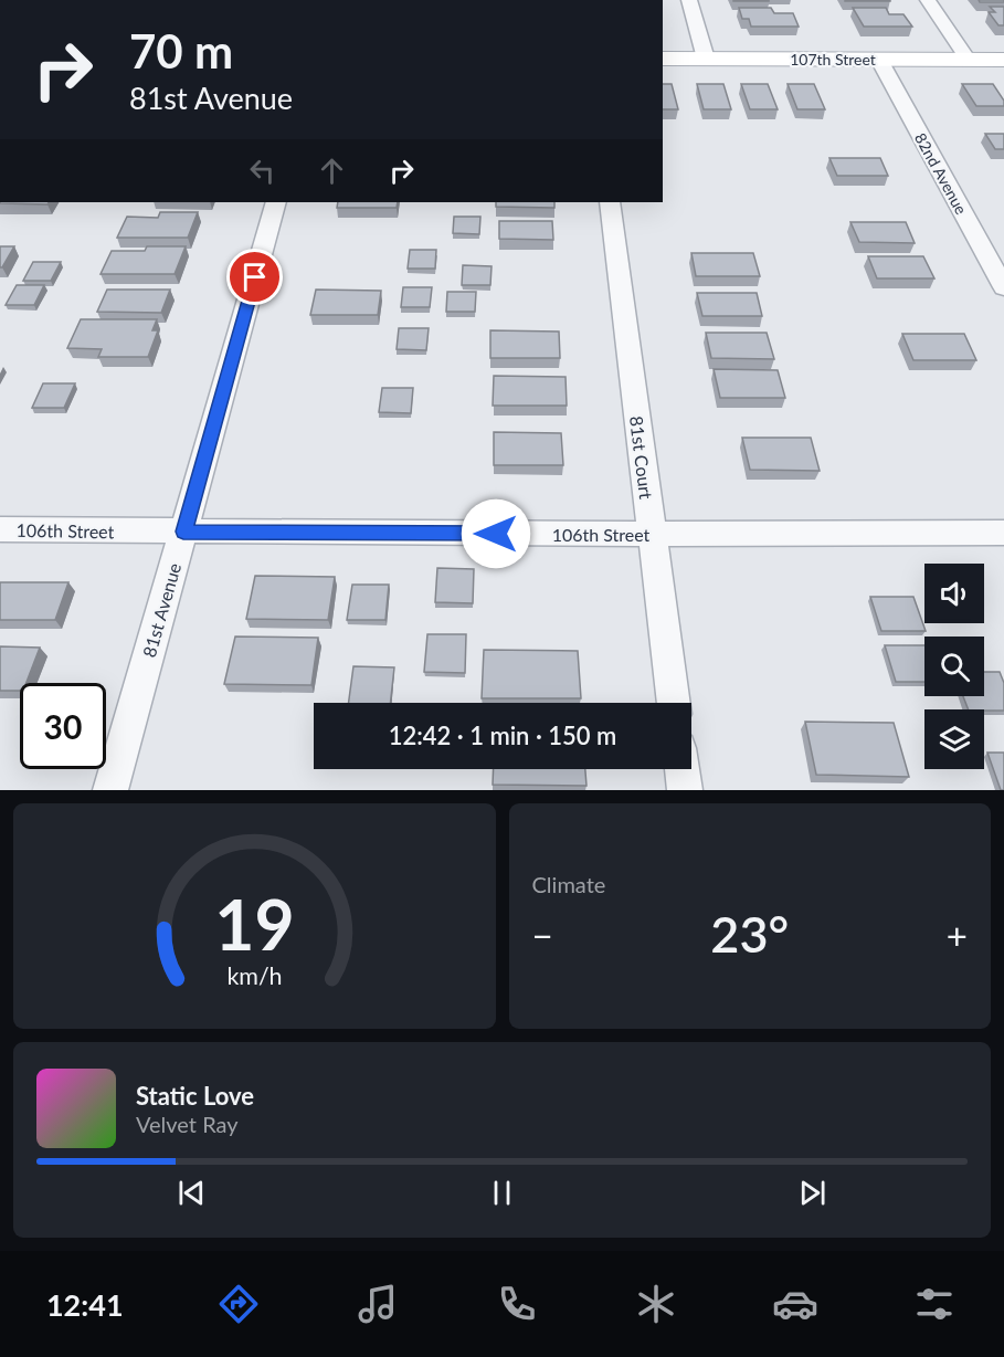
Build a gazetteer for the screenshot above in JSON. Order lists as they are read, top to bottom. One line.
{"streets":{"street":["107th Street","82nd Avenue","81st Court","106th Street","81st Avenue"]},"crossings":[["107th Street","82nd Avenue"],["81st Court","106th Street"],["106th Street","81st Avenue"]],"page":{"turn":["70 m","81st Avenue"],"limit":"30","trip":"12:42 · 1 min · 150 m","tile":"Climate","heat":["−","23°","+"],"song":["Static Love","Velvet Ray"],"tabs":"12:41","gauge":["19","km/h"]}}
